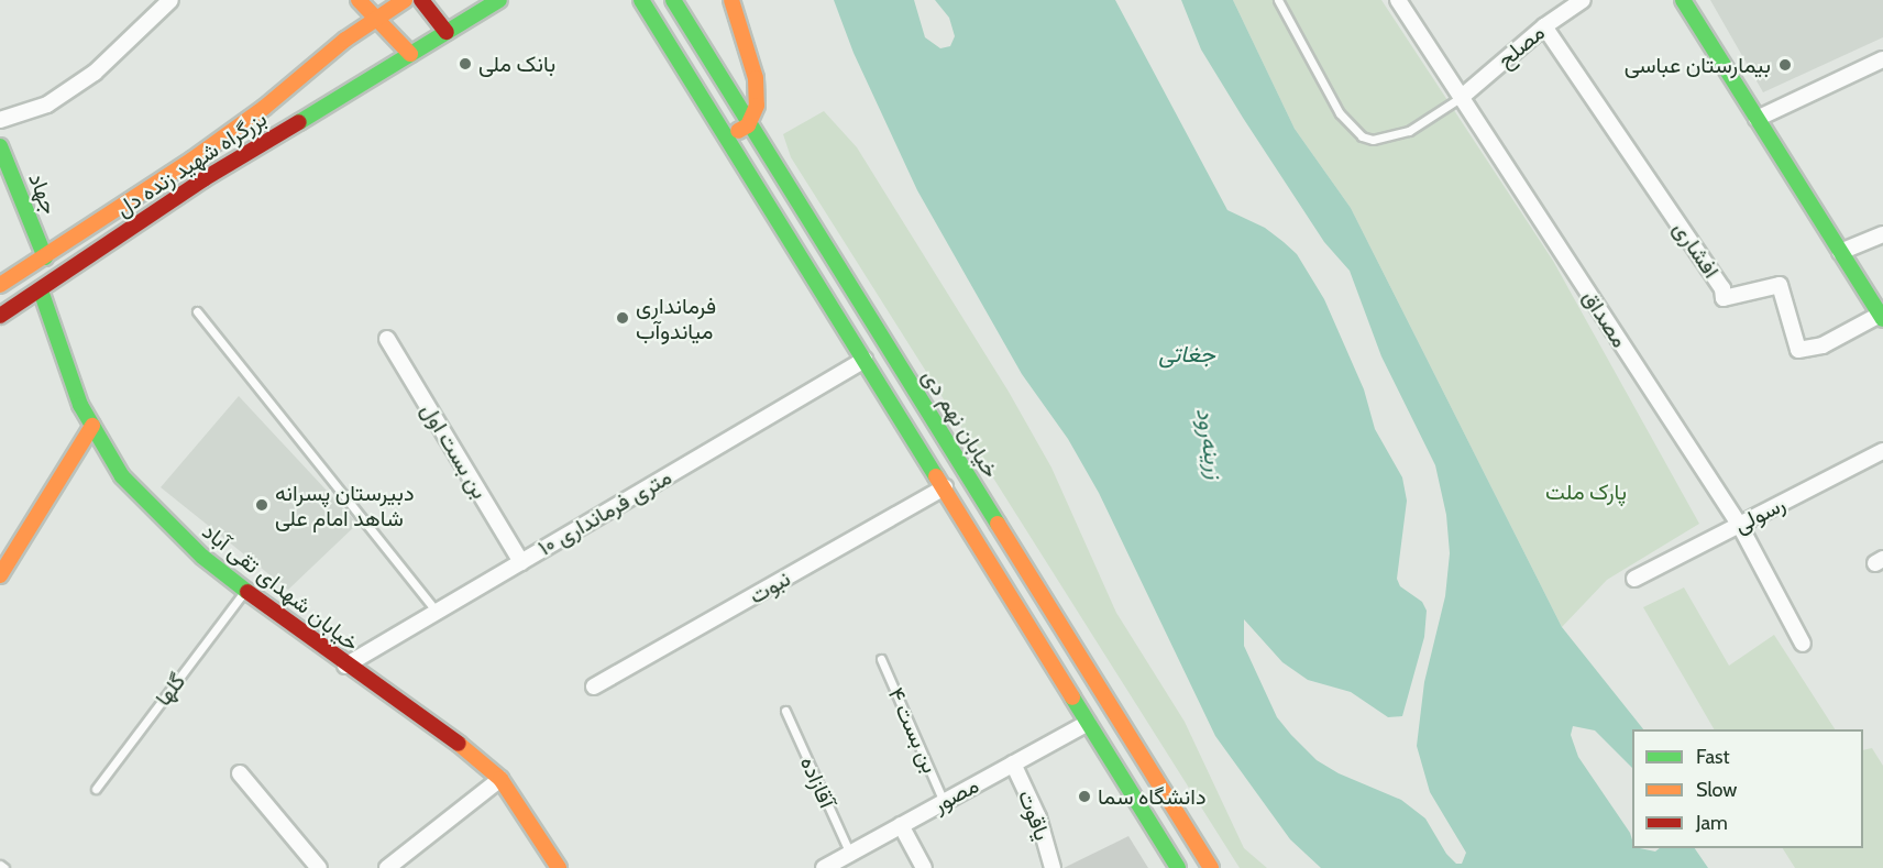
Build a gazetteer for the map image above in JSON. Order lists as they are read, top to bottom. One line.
{"streets":{"main road":["بزرگراه شهید زنده دل","جهاد","خیابان نهم دی","خیابان شهدای تقی آباد"],"street":["مصلح","افشاری","مصداق","بن بست اول","۱۰ متری فرمانداری","رسولی","نبوت","مصور","یاقوت"],"lane":["گلها","بن بست ۴","آقازاده"]},"crossings":[["مصلح","افشاری"],["مصلح","مصداق"],["بزرگراه شهید زنده دل","جهاد"],["بزرگراه شهید زنده دل","خیابان شهدای تقی آباد"],["مصداق","رسولی"],["بن بست اول","۱۰ متری فرمانداری"],["۱۰ متری فرمانداری","خیابان شهدای تقی آباد"],["خیابان شهدای تقی آباد","گلها"],["بن بست ۴","مصور"],["آقازاده","مصور"],["مصور","یاقوت"]],"water":["جغاتی","زرینه‌رود"],"parks":["پارک ملت"],"places":["بانک ملی","بیمارستان عباسی","فرمانداری میاندوآب","دبیرستان پسرانه شاهد امام علی","دانشگاه سما"],"legend":["Fast","Slow","Jam"]}
